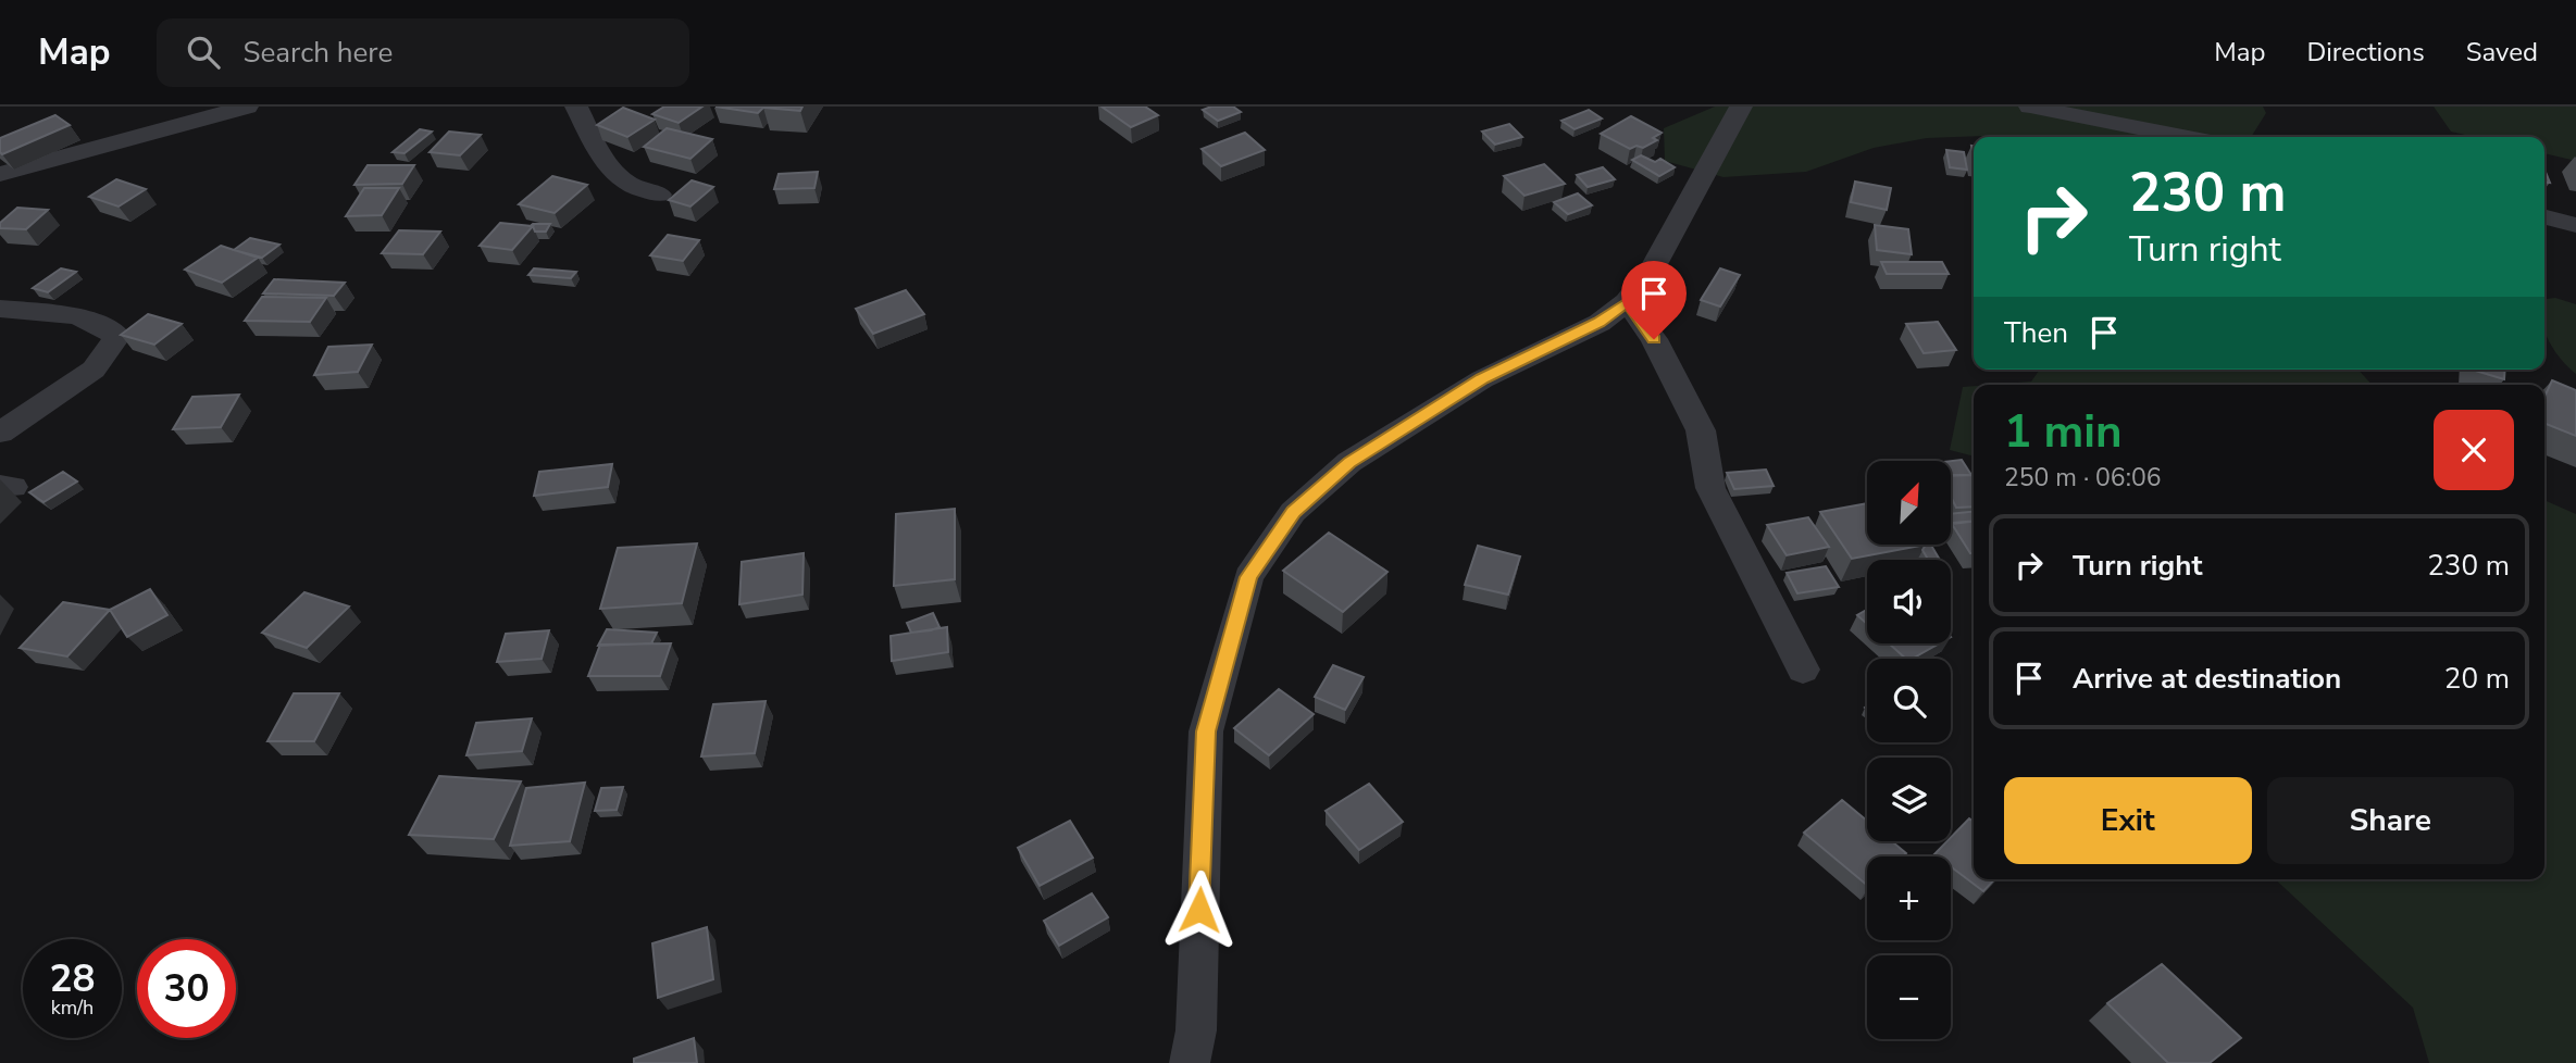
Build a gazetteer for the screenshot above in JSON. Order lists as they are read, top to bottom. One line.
{"north":"top right","page":{"header":"Map","search":"Search here","nav":["Map","Directions","Saved"],"turn":["230 m","Turn right"],"then":"Then","heading":["1 min","250 m · 06:06"],"map_buttons":["+","−"],"list":[{"name":"Turn right","value":"230 m"},{"name":"Arrive at destination","value":"20 m"}],"buttons":["Exit","Share"],"speed":"28 km/h","limit":"30"}}
